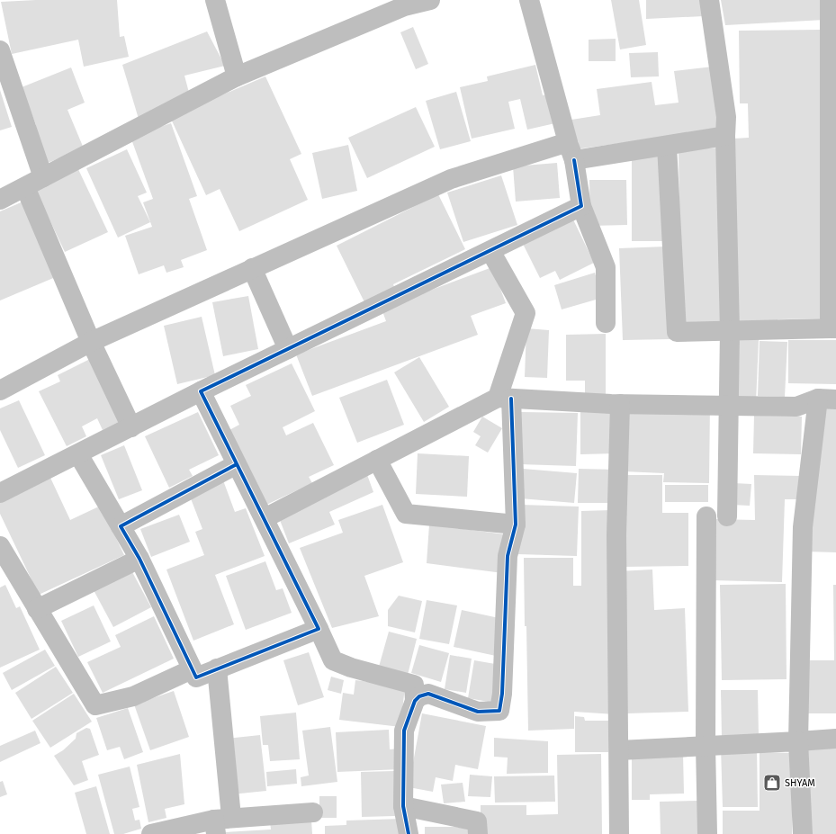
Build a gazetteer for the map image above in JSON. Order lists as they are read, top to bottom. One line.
{"places":{"shop":["SHYAM"]}}
